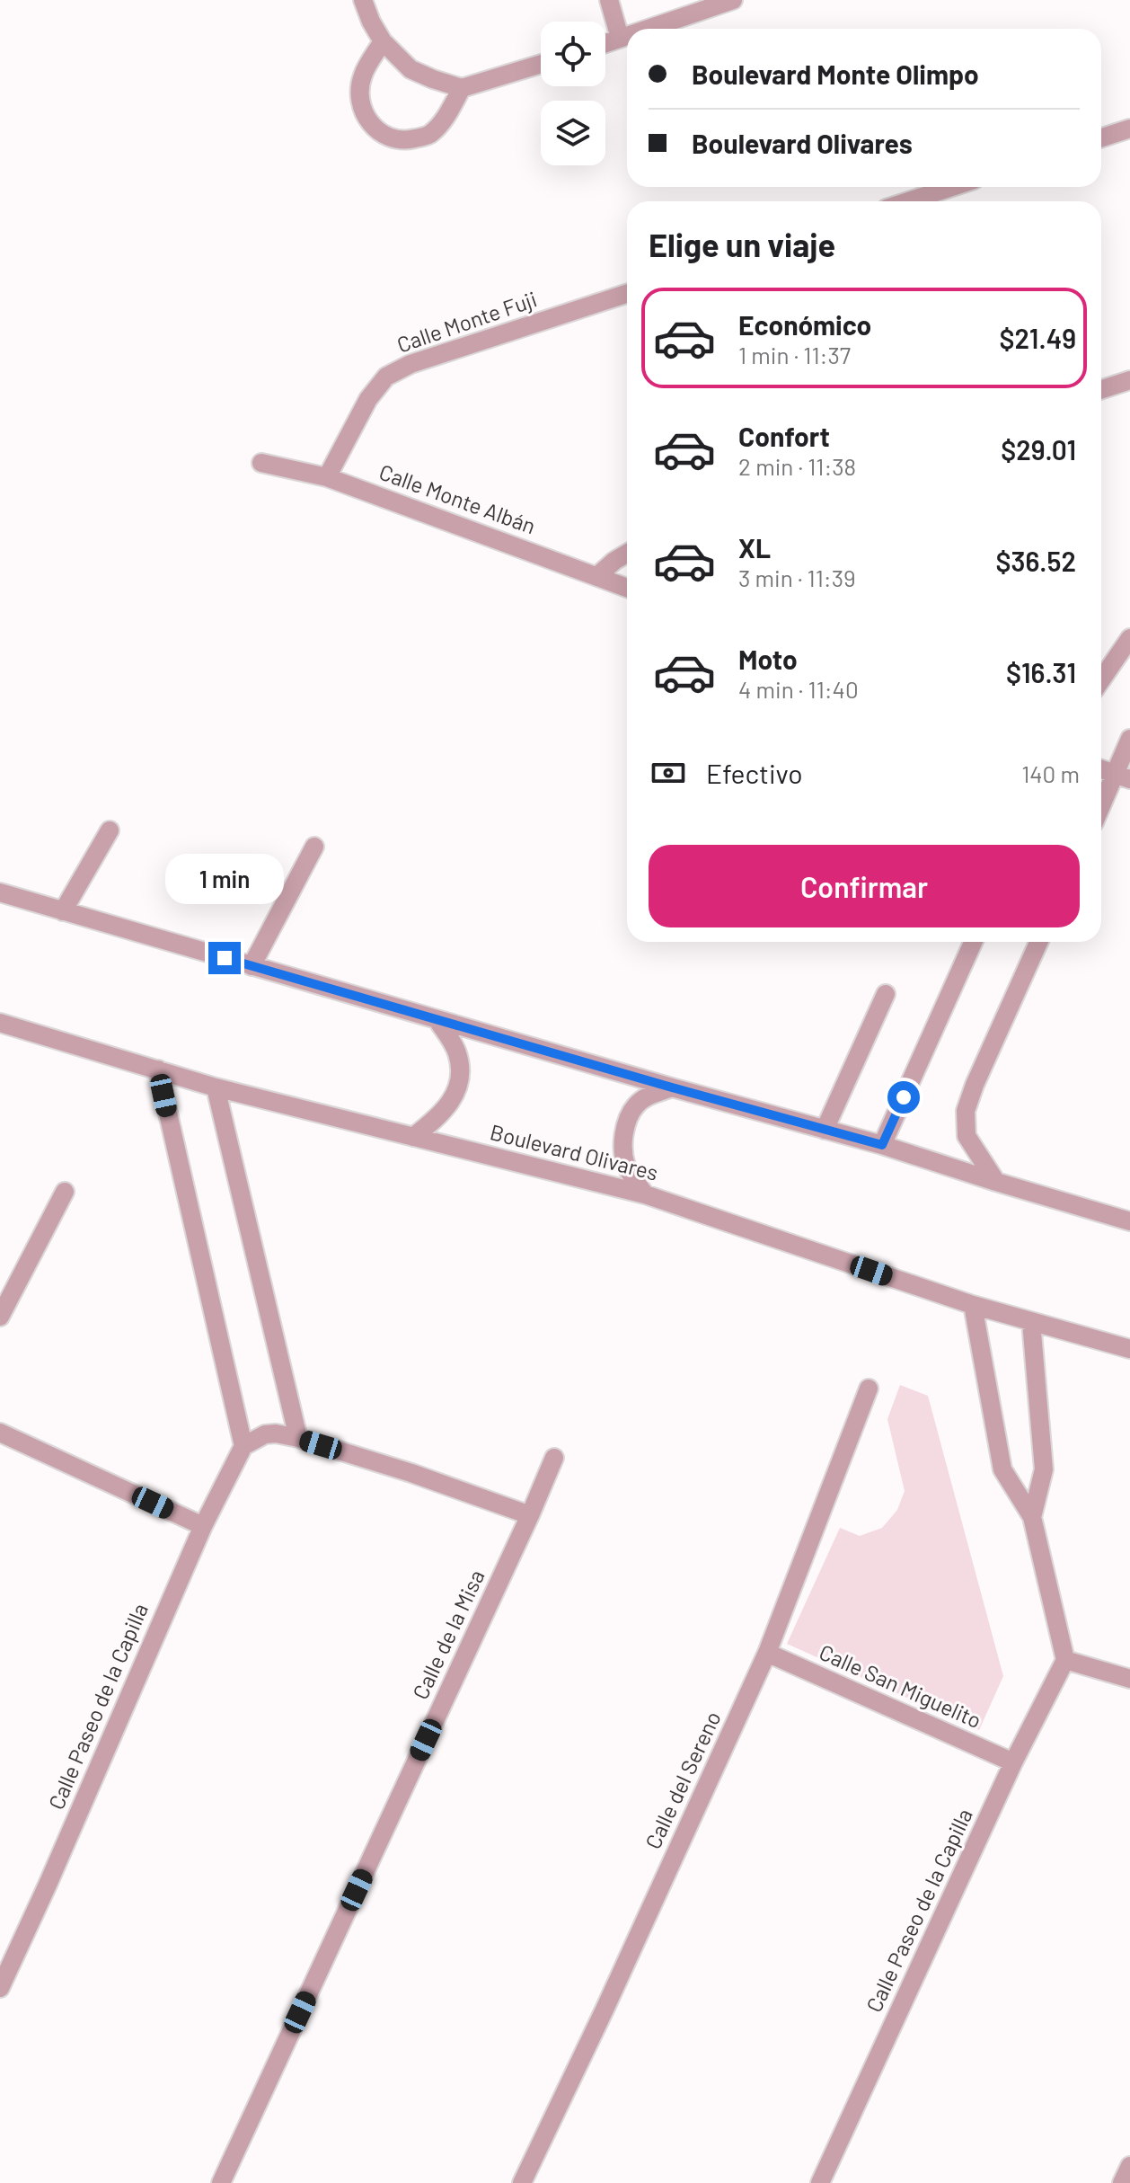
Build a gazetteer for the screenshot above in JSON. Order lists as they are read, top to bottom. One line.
{"streets":{"street":["Calle Monte Fuji","Calle Monte Albán","Boulevard Olivares","Calle de la Misa","Calle San Miguelito","Calle Paseo de la Capilla","Calle del Sereno"]},"crossings":[["Calle Monte Fuji","Calle Monte Albán"],["Calle San Miguelito","Calle Paseo de la Capilla"],["Calle San Miguelito","Calle del Sereno"]],"page":{"banner":["Boulevard Monte Olimpo","Boulevard Olivares"],"heading":"Elige un viaje","list":[{"name":"Económico","note":"1 min · 11:37","value":"$21.49"},{"name":"Confort","note":"2 min · 11:38","value":"$29.01"},{"name":"XL","note":"3 min · 11:39","value":"$36.52"},{"name":"Moto","note":"4 min · 11:40","value":"$16.31"}],"pay":["Efectivo","140 m"],"buttons":"Confirmar","bubble":"1 min"}}
